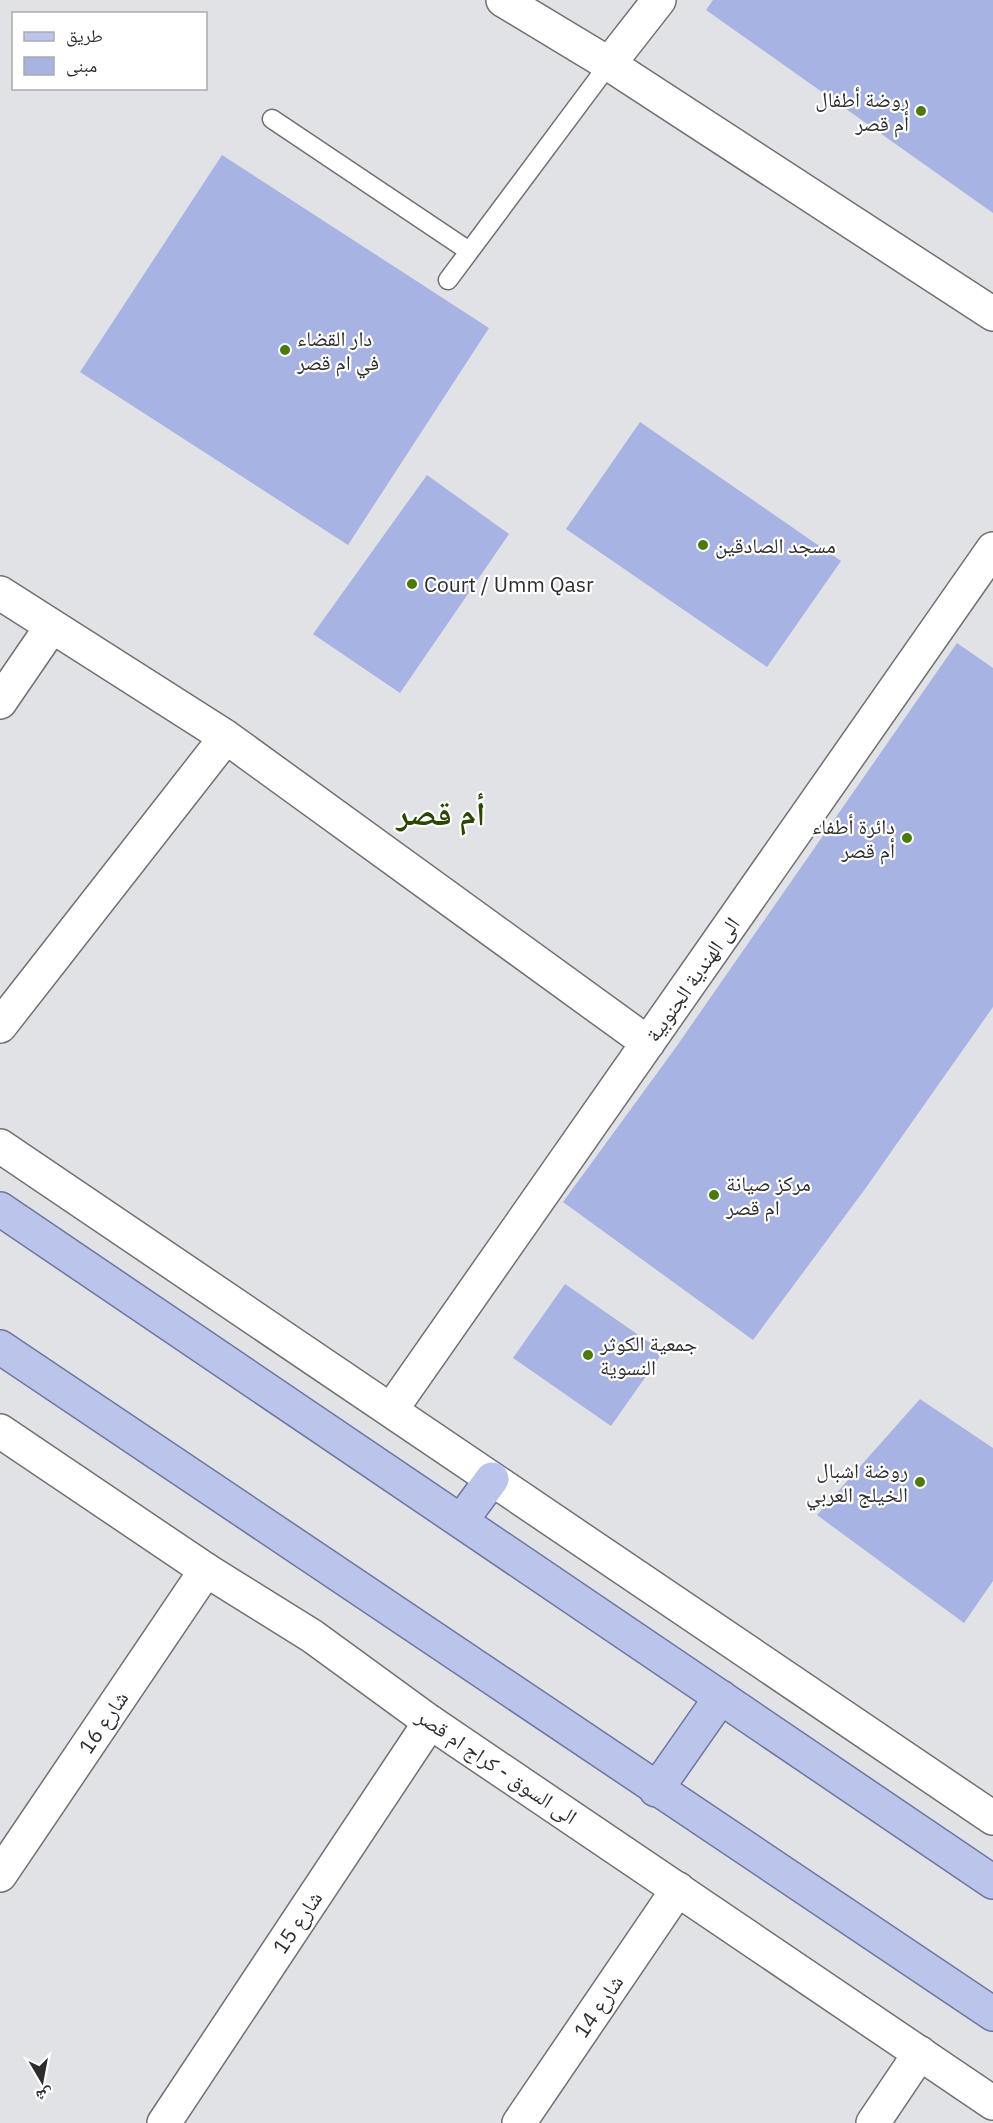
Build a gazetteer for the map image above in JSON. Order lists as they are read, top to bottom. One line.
{"streets":{"street":["الى الهندية الجنوبية","شارع 16","الى السوق - كراج ام قصر","شارع 15","شارع 14"]},"crossings":[["شارع 16","الى السوق - كراج ام قصر"],["الى السوق - كراج ام قصر","شارع 15"],["الى السوق - كراج ام قصر","شارع 14"]],"districts":["أم قصر"],"places":["روضة أطفال أم قصر","دار القضاء في ام قصر","مسجد الصادقين","Court / Umm Qasr","دائرة أطفاء أم قصر","مركز صيانة ام قصر","جمعية الكوثر النسوية","روضة اشبال الخيلج العربي"],"legend":["طريق","مبنى"],"north":"bottom"}
